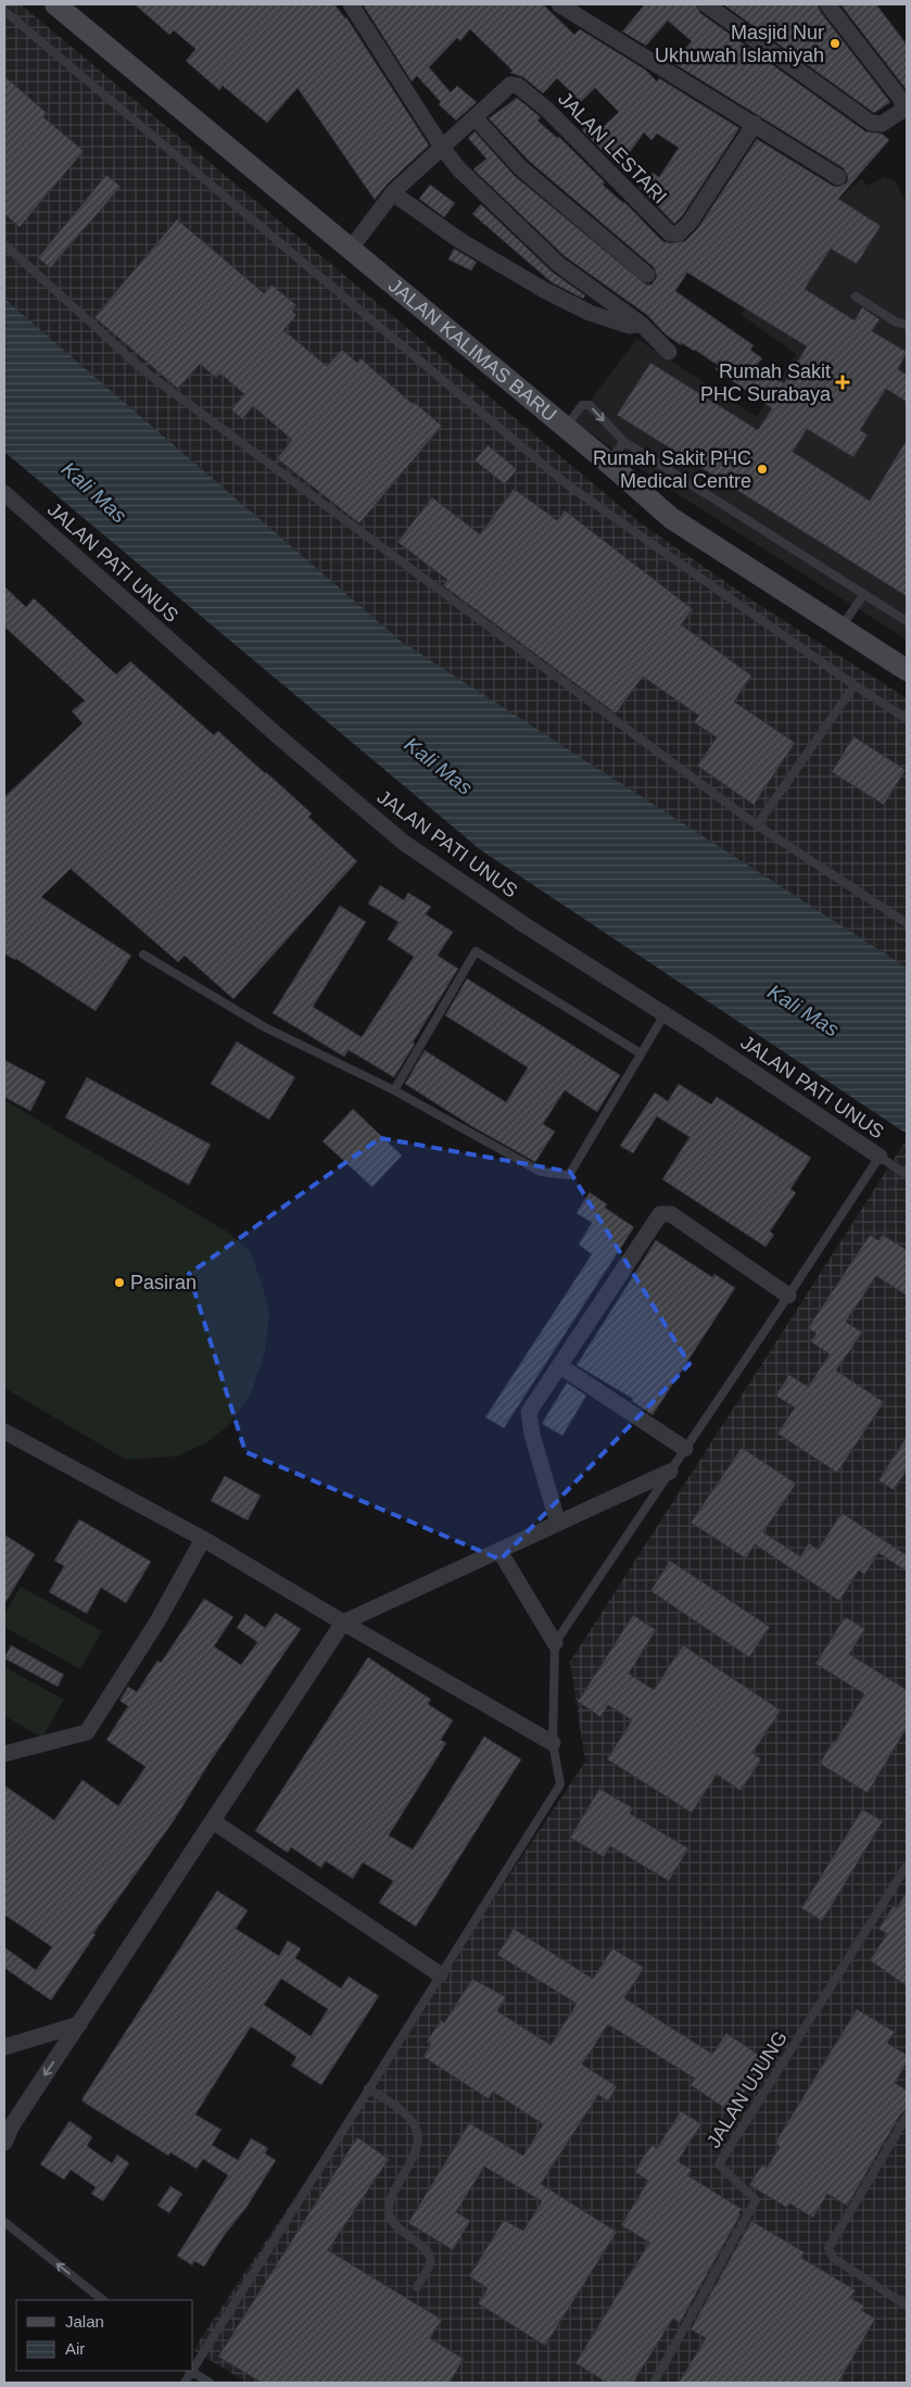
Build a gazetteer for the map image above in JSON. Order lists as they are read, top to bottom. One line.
{"streets":{"street":["JALAN LESTARI","JALAN KALIMAS BARU","JALAN PATI UNUS"],"lane":["JALAN UJUNG"]},"water":["Kali Mas"],"places":{"other":["Masjid Nur Ukhuwah Islamiyah","Rumah Sakit PHC Medical Centre","Pasiran"],"health":["Rumah Sakit PHC Surabaya"]},"legend":["Jalan","Air"]}
